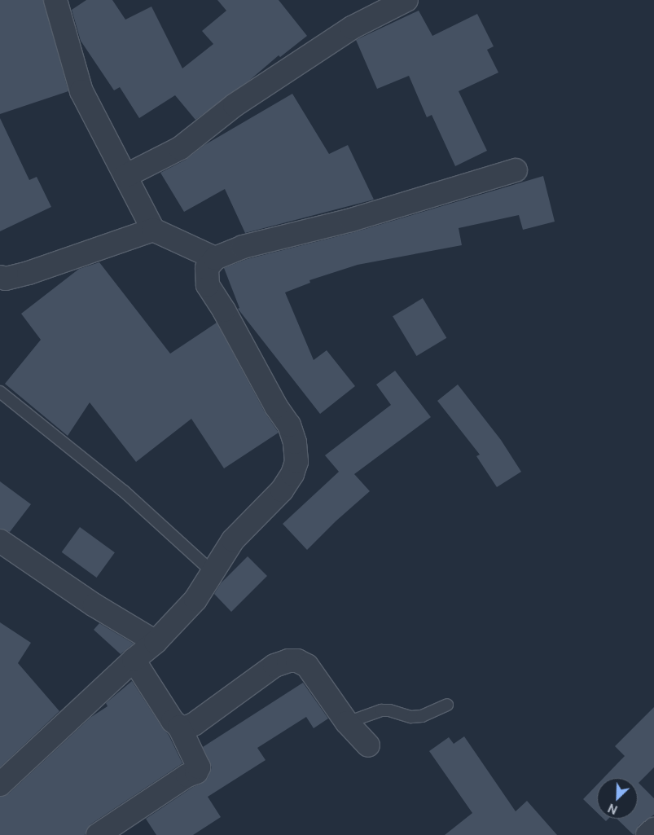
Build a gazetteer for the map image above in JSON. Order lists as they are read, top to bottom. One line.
{"north":"bottom left"}
